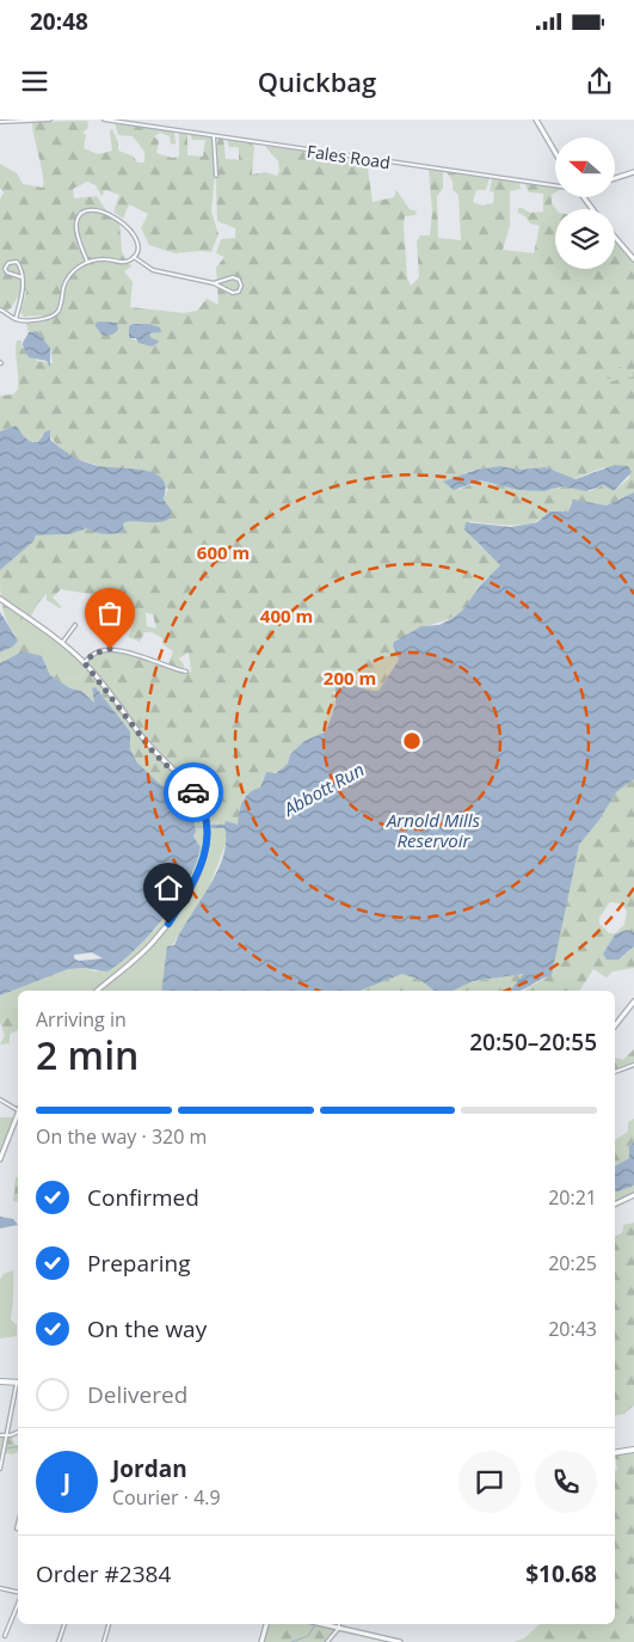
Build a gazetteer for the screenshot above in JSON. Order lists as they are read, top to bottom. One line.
{"streets":{"street":["Fales Road"]},"water":["Abbott Run","Arnold Mills Reservoir"],"north":"left","page":{"status":"20:48","header":"Quickbag","heading":["2 min","Arriving in","20:50–20:55"],"panel":["Jordan","Courier · 4.9","Order #2384","$10.68"],"bar":"On the way · 320 m","list":[["Confirmed","20:21"],["Preparing","20:25"],["On the way","20:43"],"Delivered"],"round":"J"},"rings":["600 m","400 m","200 m"]}
